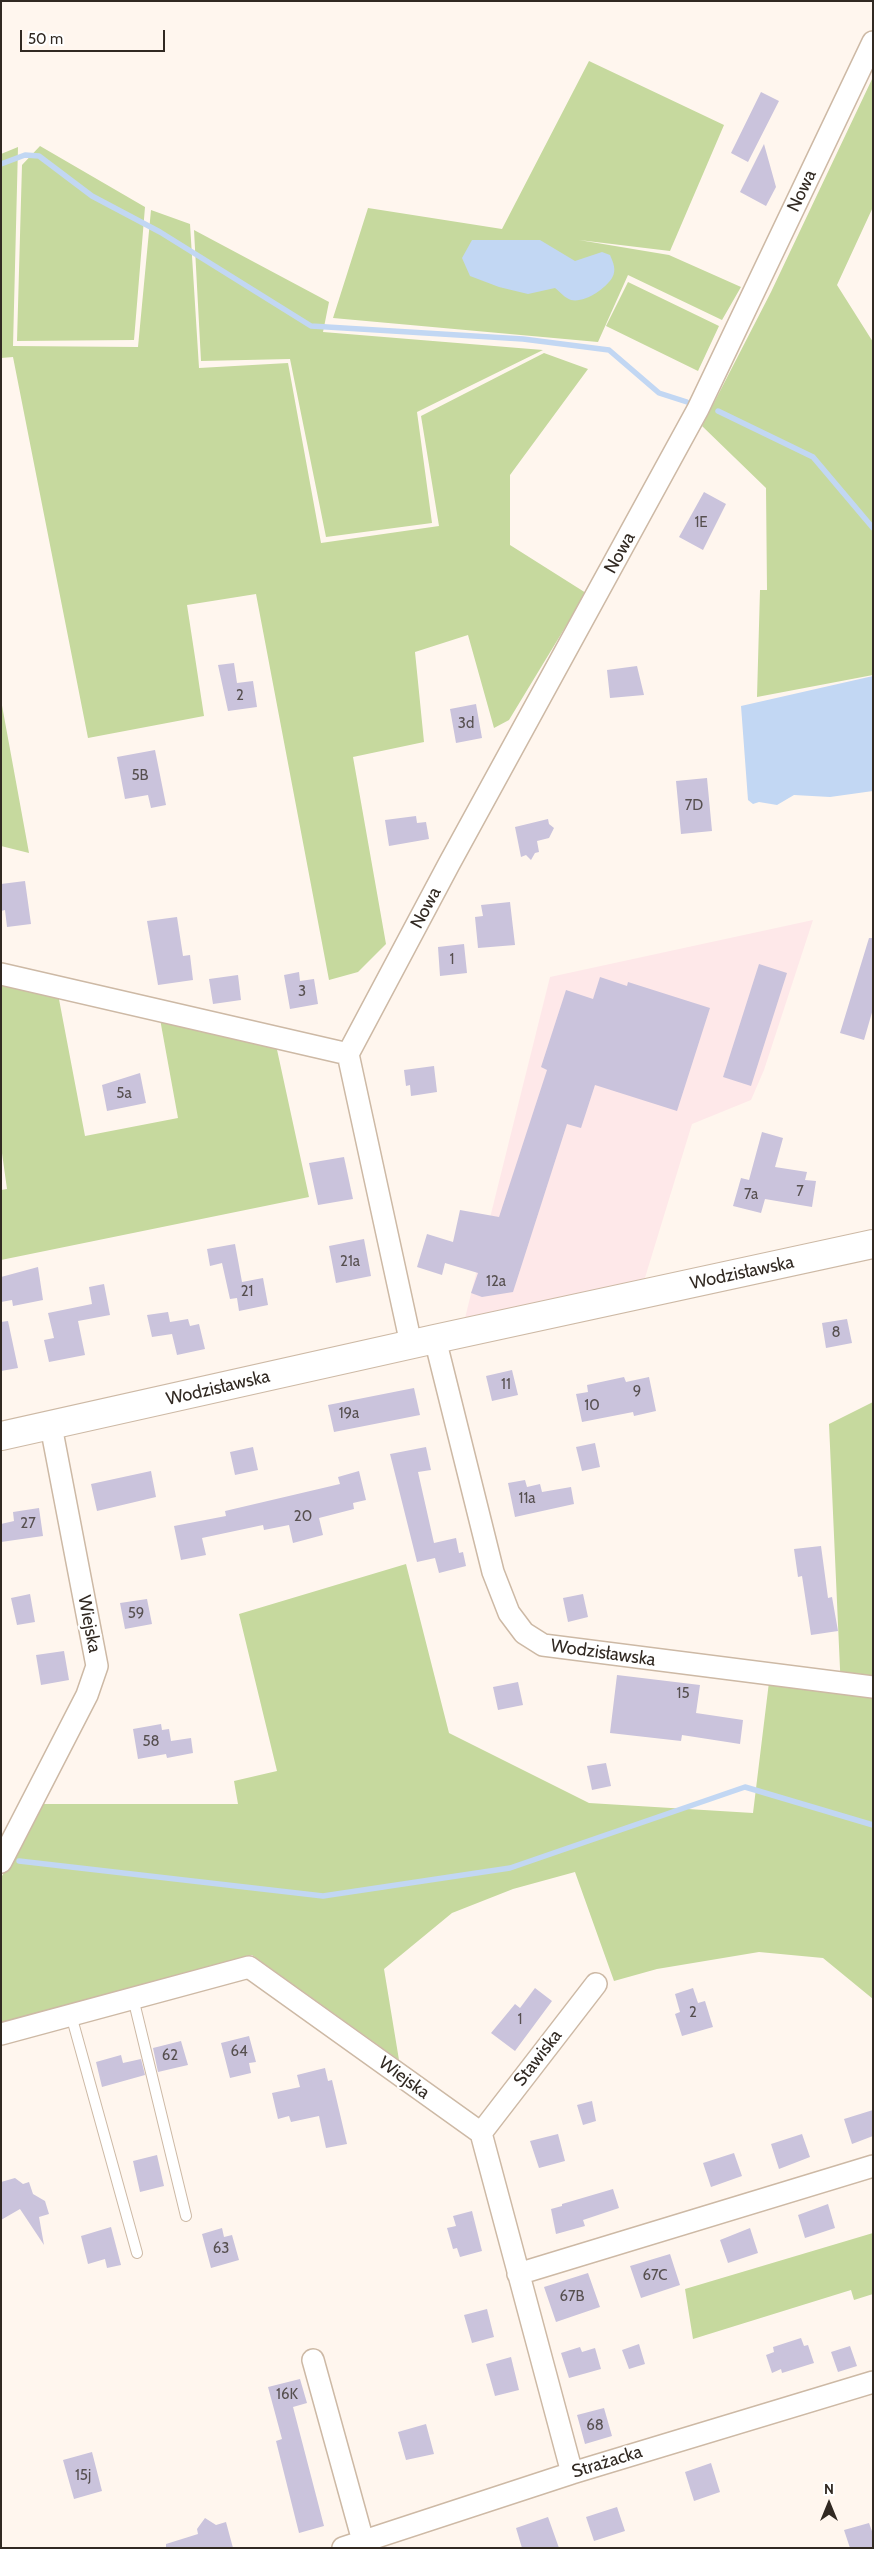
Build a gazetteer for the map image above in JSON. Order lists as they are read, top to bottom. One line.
{"streets":{"street":["Nowa","Wodzisławska","Wiejska","Stawiska","Strażacka"]},"crossings":[["Wodzisławska","Wiejska"],["Wiejska","Stawiska"]],"house_numbers":["1E","2","3d","5B","7D","1","3","5a","7","7a","21a","12a","21","8","11","9","10","19a","11a","20","27","59","15","58","2","1","64","62","63","67C","67B","16K","68","15j"],"scale_bar":"50 m","north":"top"}
